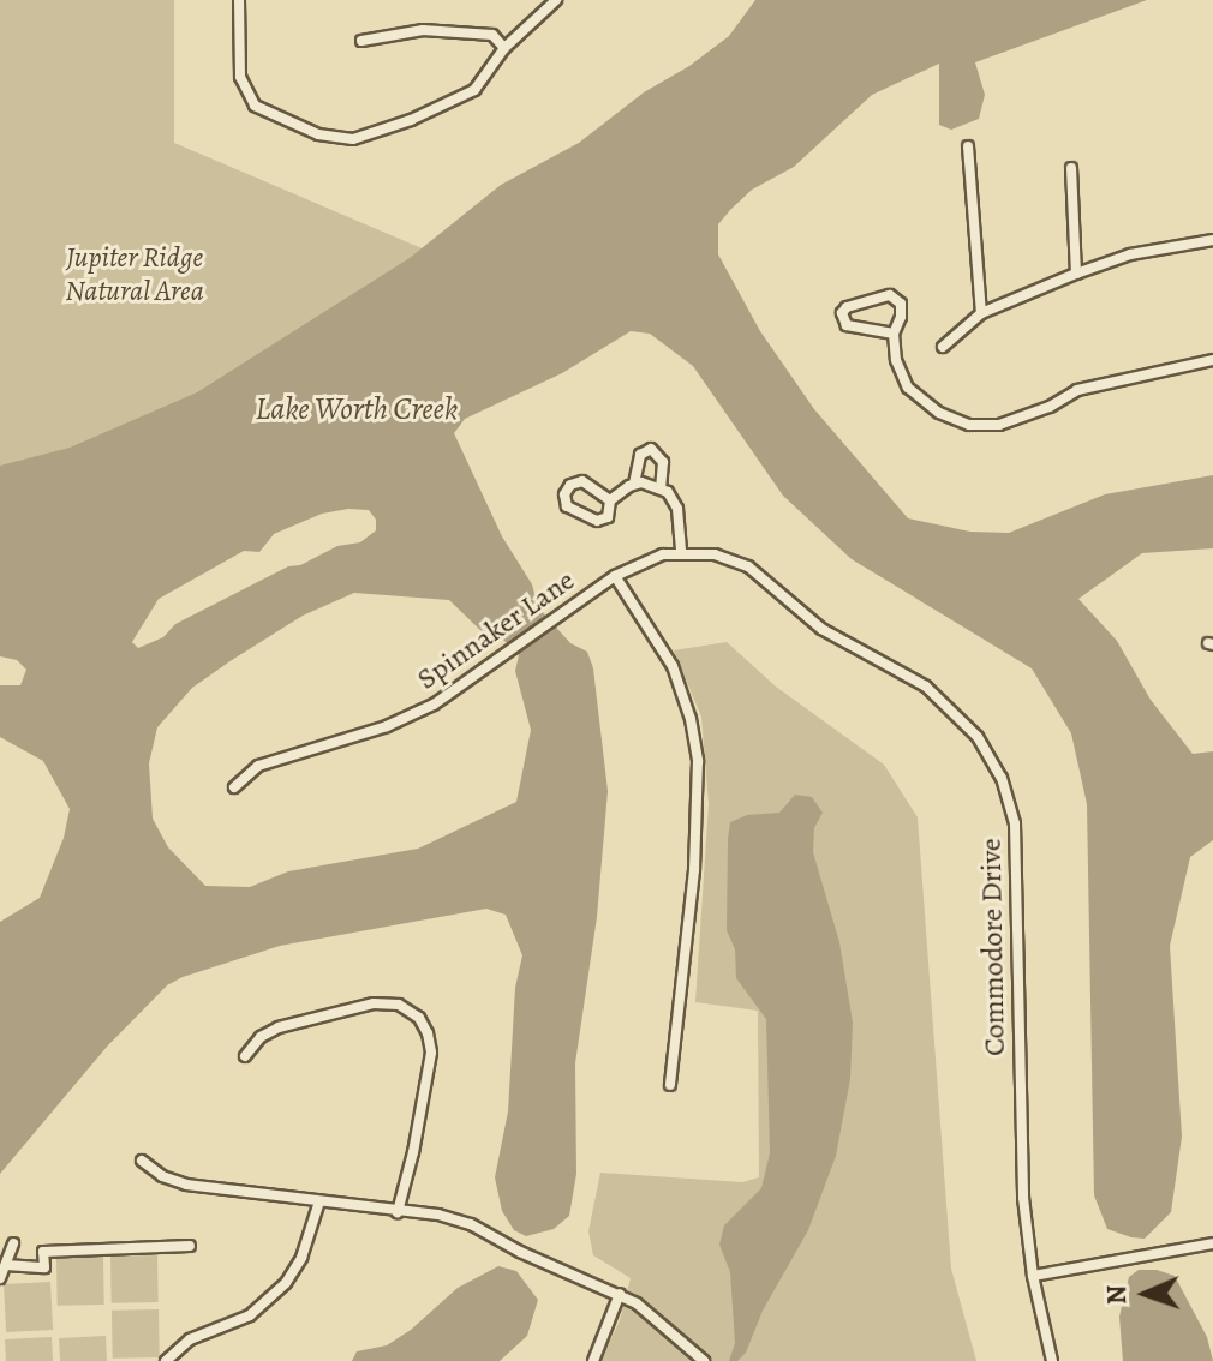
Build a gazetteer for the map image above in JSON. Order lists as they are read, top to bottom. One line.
{"streets":{"street":["Spinnaker Lane","Commodore Drive"]},"crossings":[["Spinnaker Lane","Commodore Drive"]],"water":["Lake Worth Creek"],"parks":["Jupiter Ridge Natural Area"],"north":"left"}
